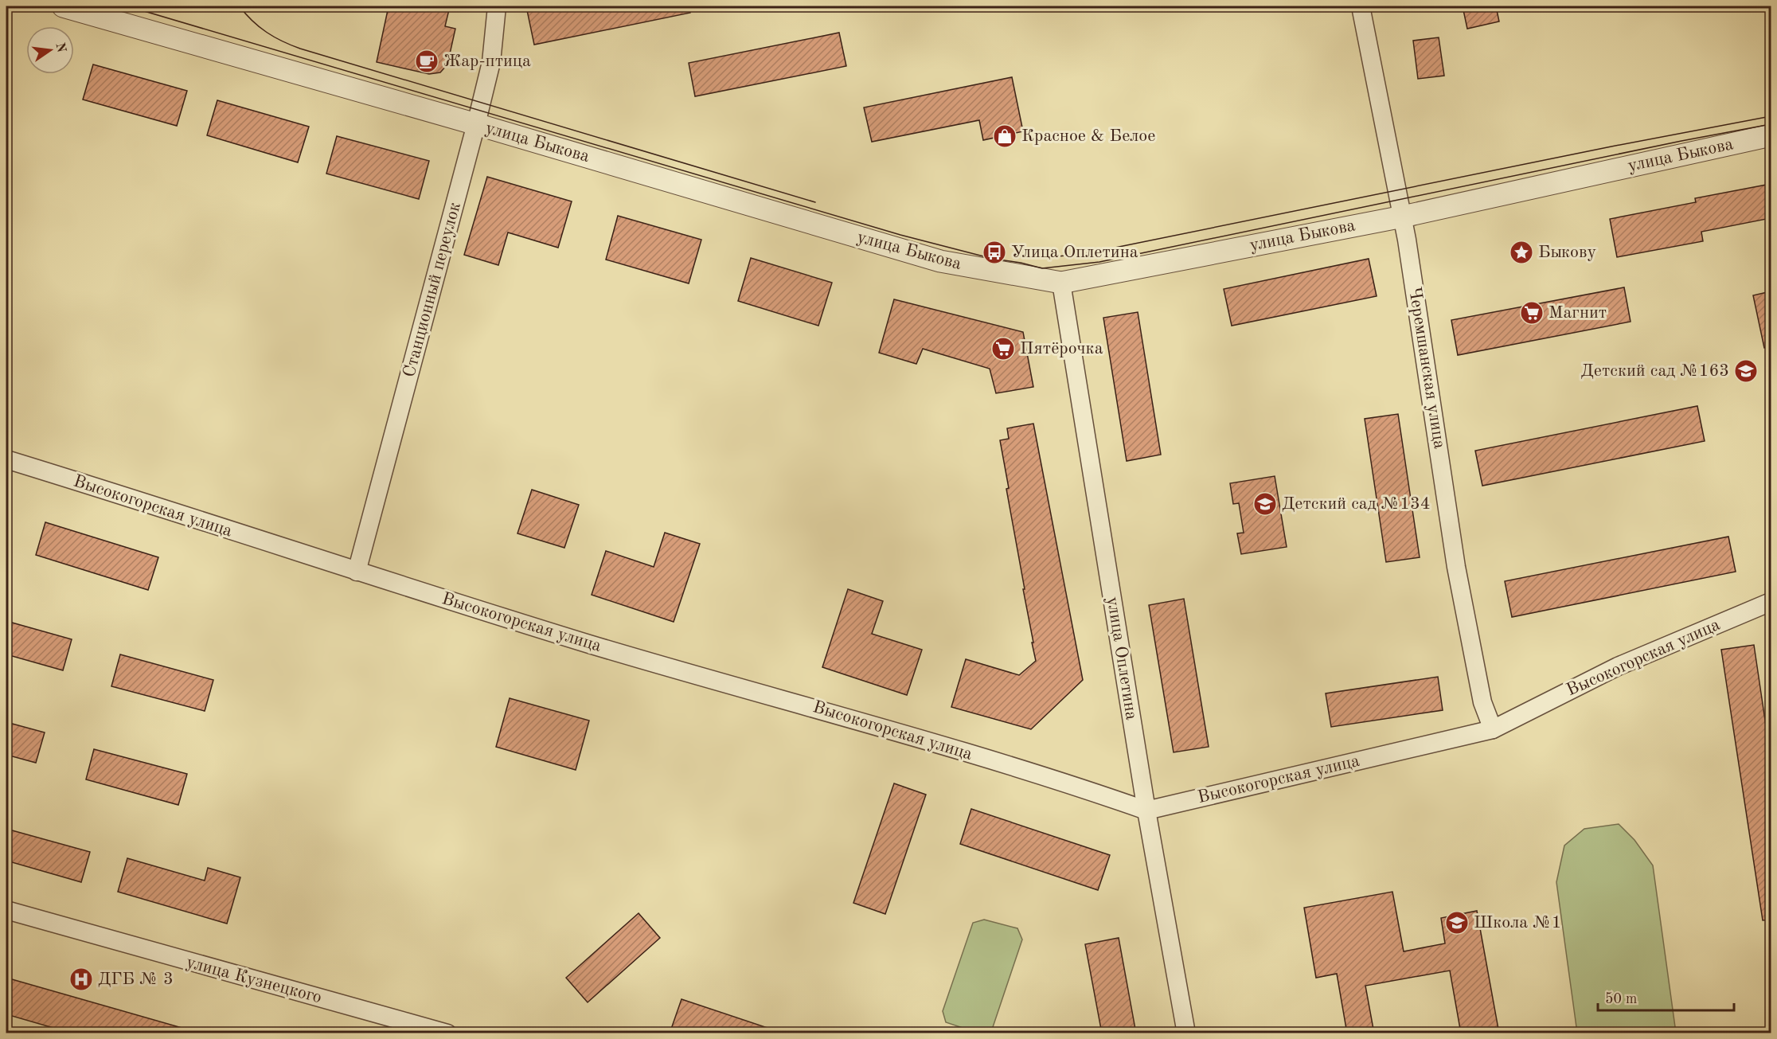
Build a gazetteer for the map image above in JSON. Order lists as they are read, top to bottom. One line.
{"streets":{"street":["улица Быкова","Станционный переулок","Черемшанская улица","Высокогорская улица","улица Оплетина","улица Кузнецкого"]},"crossings":[["улица Быкова","Станционный переулок"],["улица Быкова","Черемшанская улица"],["улица Быкова","улица Оплетина"],["Станционный переулок","Высокогорская улица"],["Черемшанская улица","Высокогорская улица"],["Высокогорская улица","улица Оплетина"]],"places":{"cafe":["Жар-птица"],"shop":["Красное & Белое"],"bus stop":["Улица Оплетина"],"place":["Быкову"],"supermarket":["Магнит","Пятёрочка"],"school or university":["Детский сад №163","Детский сад №134","Школа №1"],"hospital":["ДГБ № 3"]},"scale_bar":"50 m","north":"right"}
